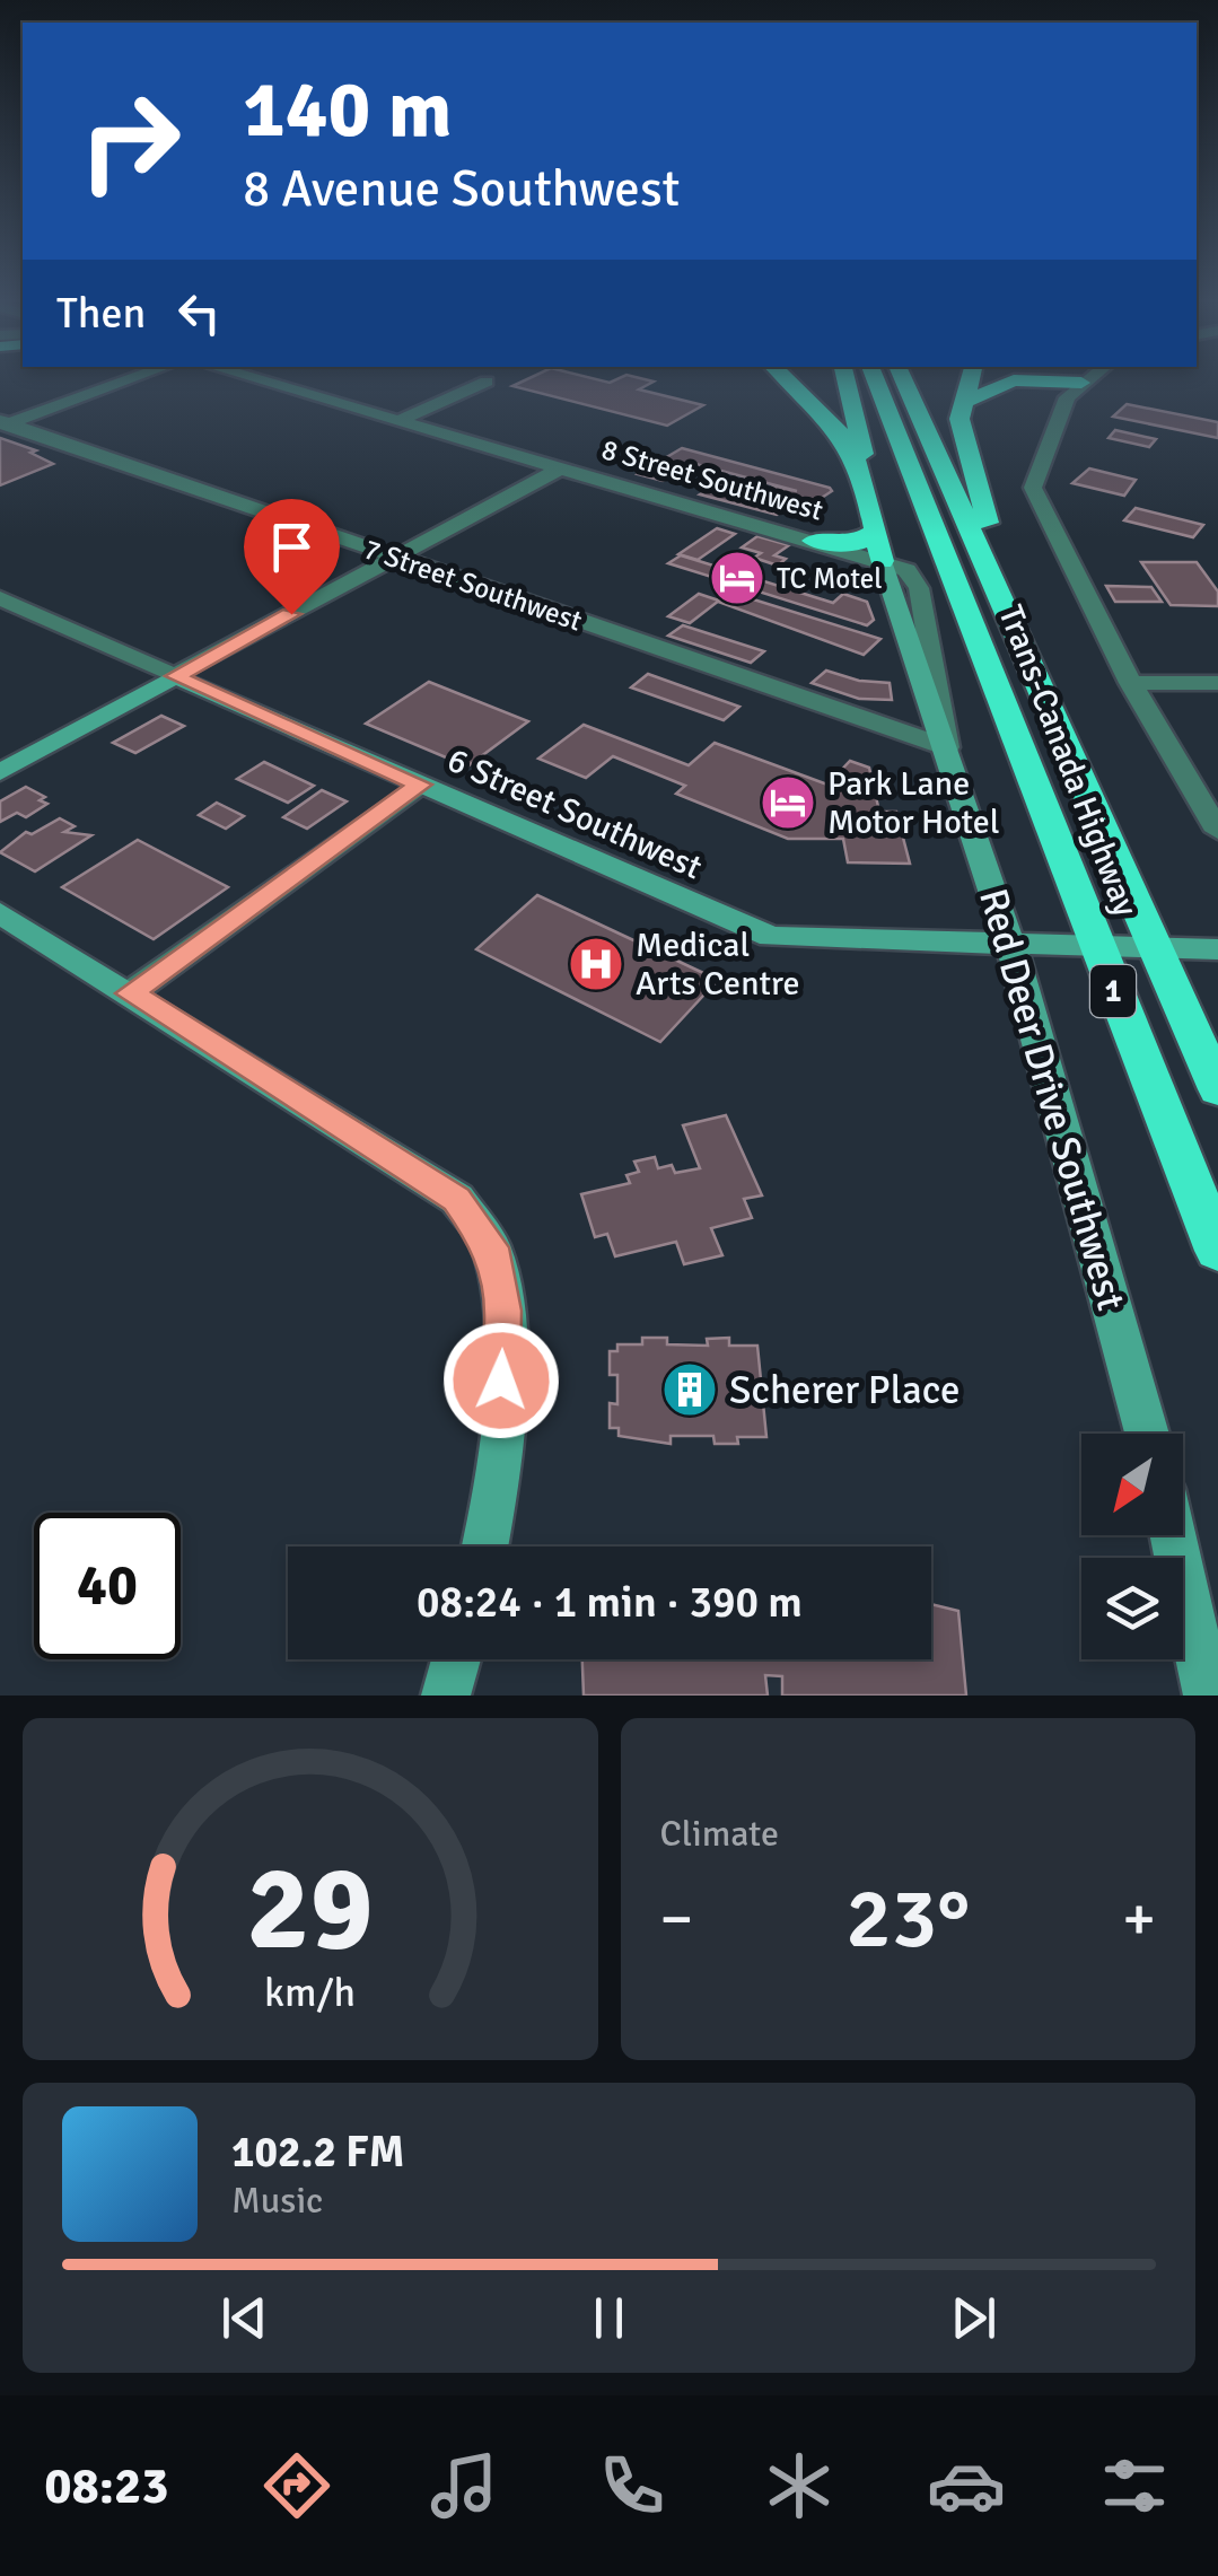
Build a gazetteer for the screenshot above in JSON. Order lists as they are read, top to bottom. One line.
{"streets":{"highway":["Trans-Canada Highway","1"],"street":["8 Street Southwest","7 Street Southwest","6 Street Southwest","Red Deer Drive Southwest"]},"crossings":[["8 Street Southwest","Red Deer Drive Southwest"],["7 Street Southwest","Red Deer Drive Southwest"],["Trans-Canada Highway","6 Street Southwest"],["6 Street Southwest","Red Deer Drive Southwest"]],"places":{"hotel":["TC Motel","Park Lane Motor Hotel"],"hospital":["Medical Arts Centre"],"building":["Scherer Place"]},"north":"bottom left","page":{"turn":["140 m","8 Avenue Southwest"],"then":"Then","limit":"40","trip":"08:24 · 1 min · 390 m","tile":"Climate","heat":["−","23°","+"],"song":["102.2 FM","Music"],"tabs":"08:23","gauge":["29","km/h"]}}
